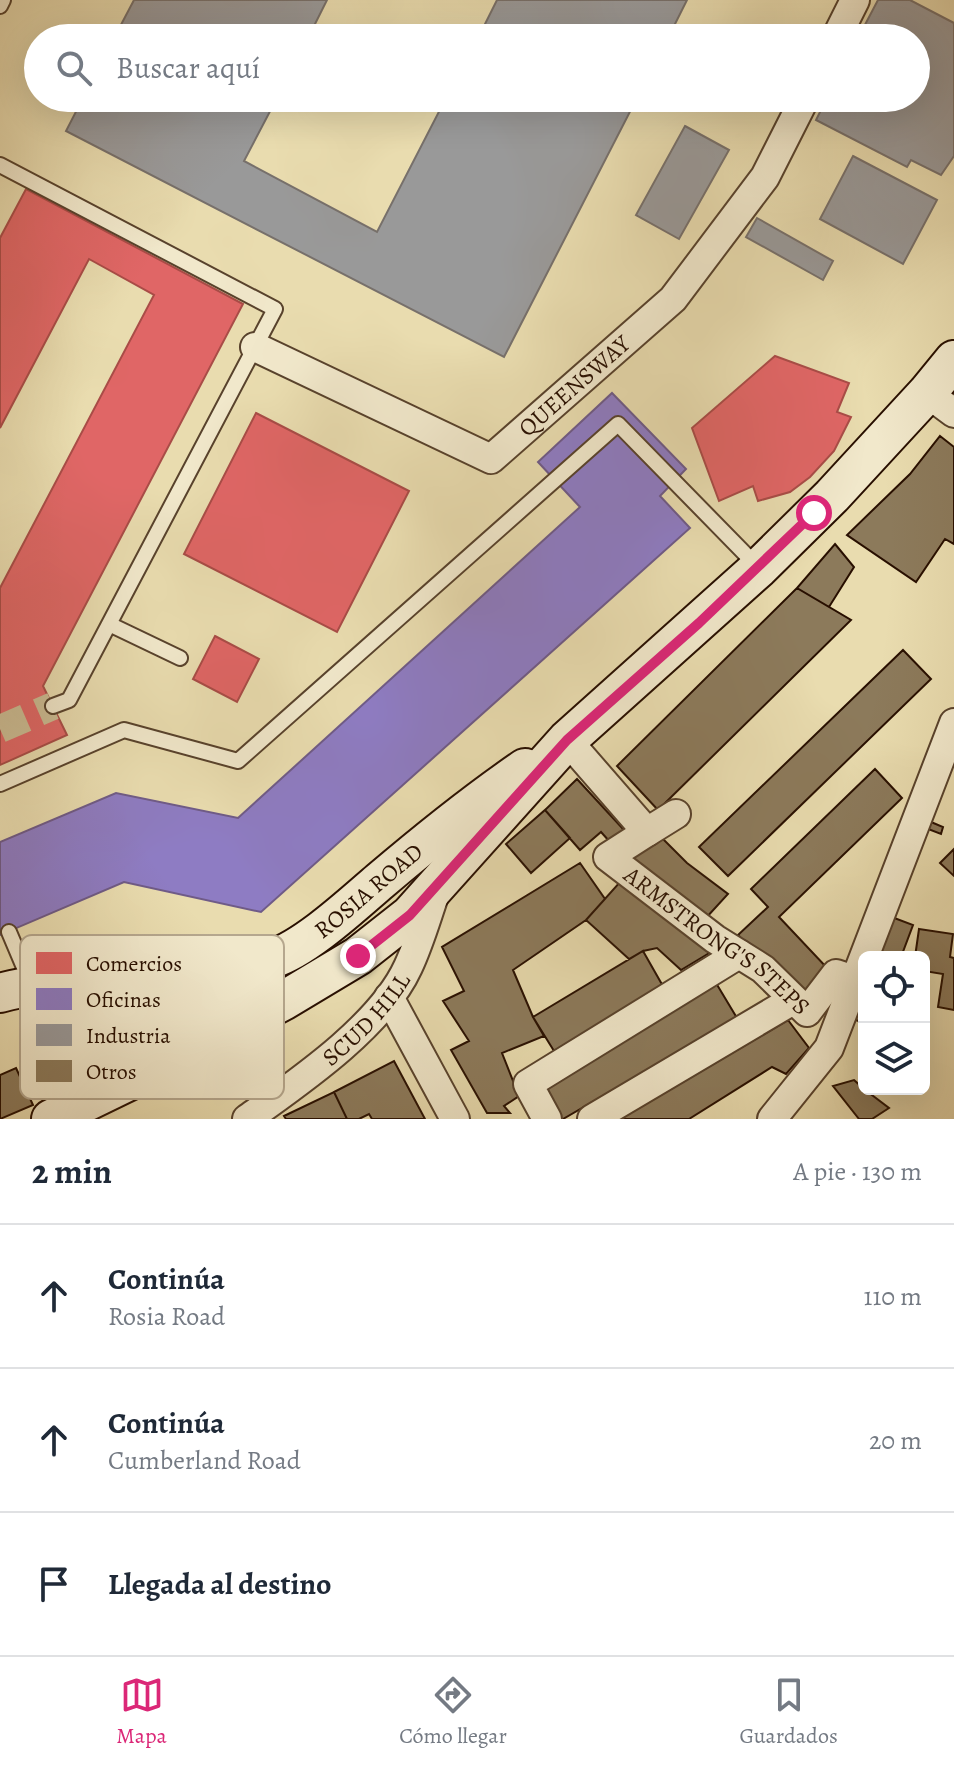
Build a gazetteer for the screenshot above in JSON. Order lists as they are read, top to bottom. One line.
{"streets":{"main road":["ROSIA ROAD"],"street":["QUEENSWAY","ARMSTRONG'S STEPS","SCUD HILL"]},"crossings":[["ROSIA ROAD","SCUD HILL"]],"legend":["Comercios","Oficinas","Industria","Otros"],"page":{"search":"Buscar aquí","heading":["2 min","A pie · 130 m"],"list":[["Continúa","Rosia Road","110 m"],["Continúa","Cumberland Road","20 m"],"Llegada al destino"],"nav":["Mapa","Cómo llegar","Guardados"]}}
